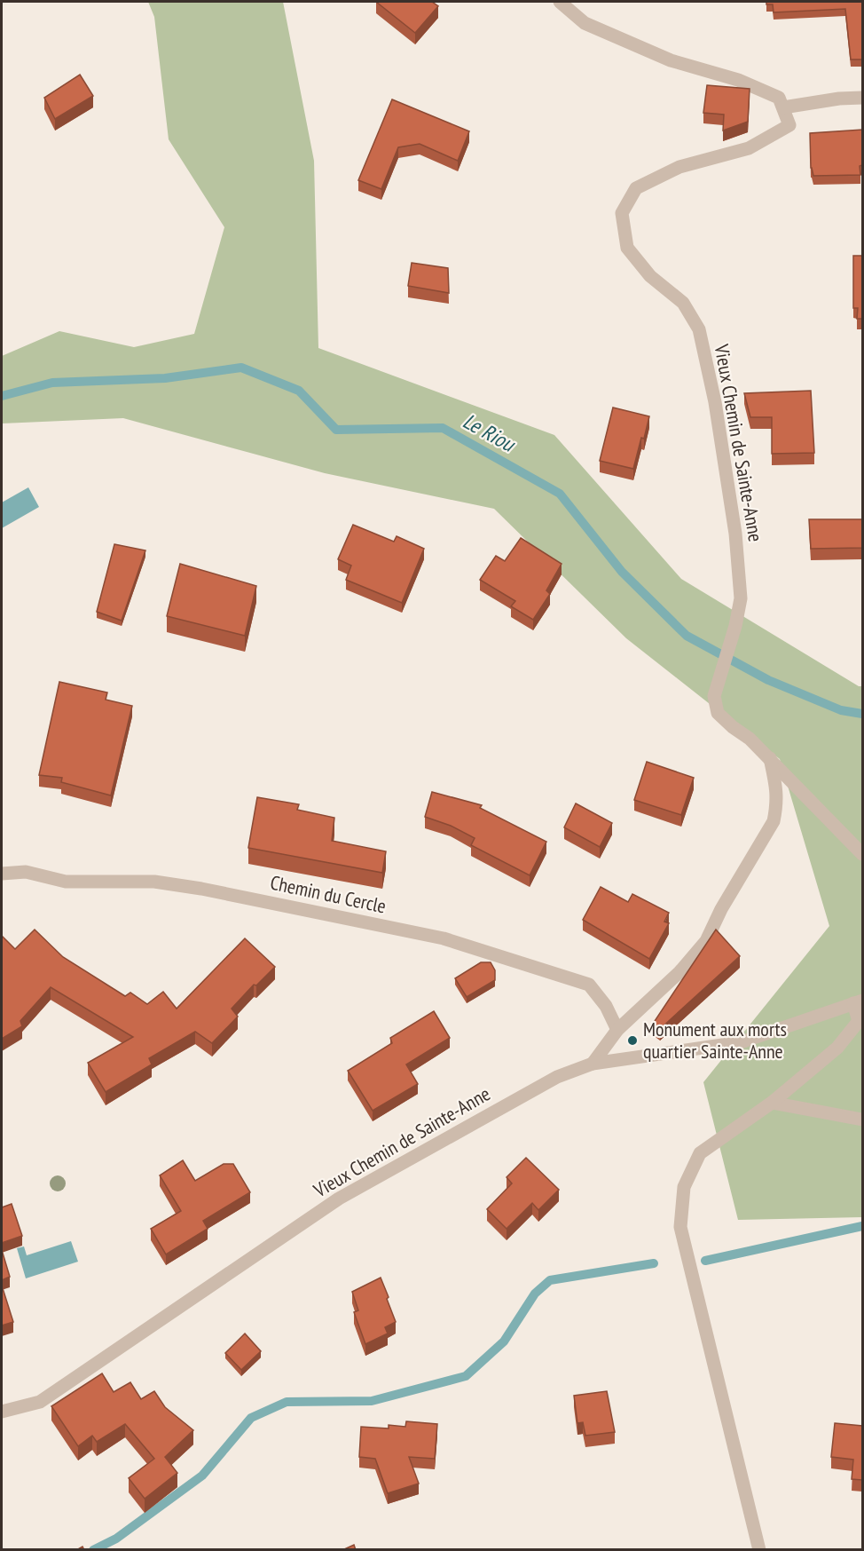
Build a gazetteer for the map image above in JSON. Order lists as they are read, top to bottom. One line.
{"streets":{"street":["Vieux Chemin de Sainte-Anne","Chemin du Cercle"]},"water":["Le Riou"],"places":["Monument aux morts quartier Sainte-Anne"]}
